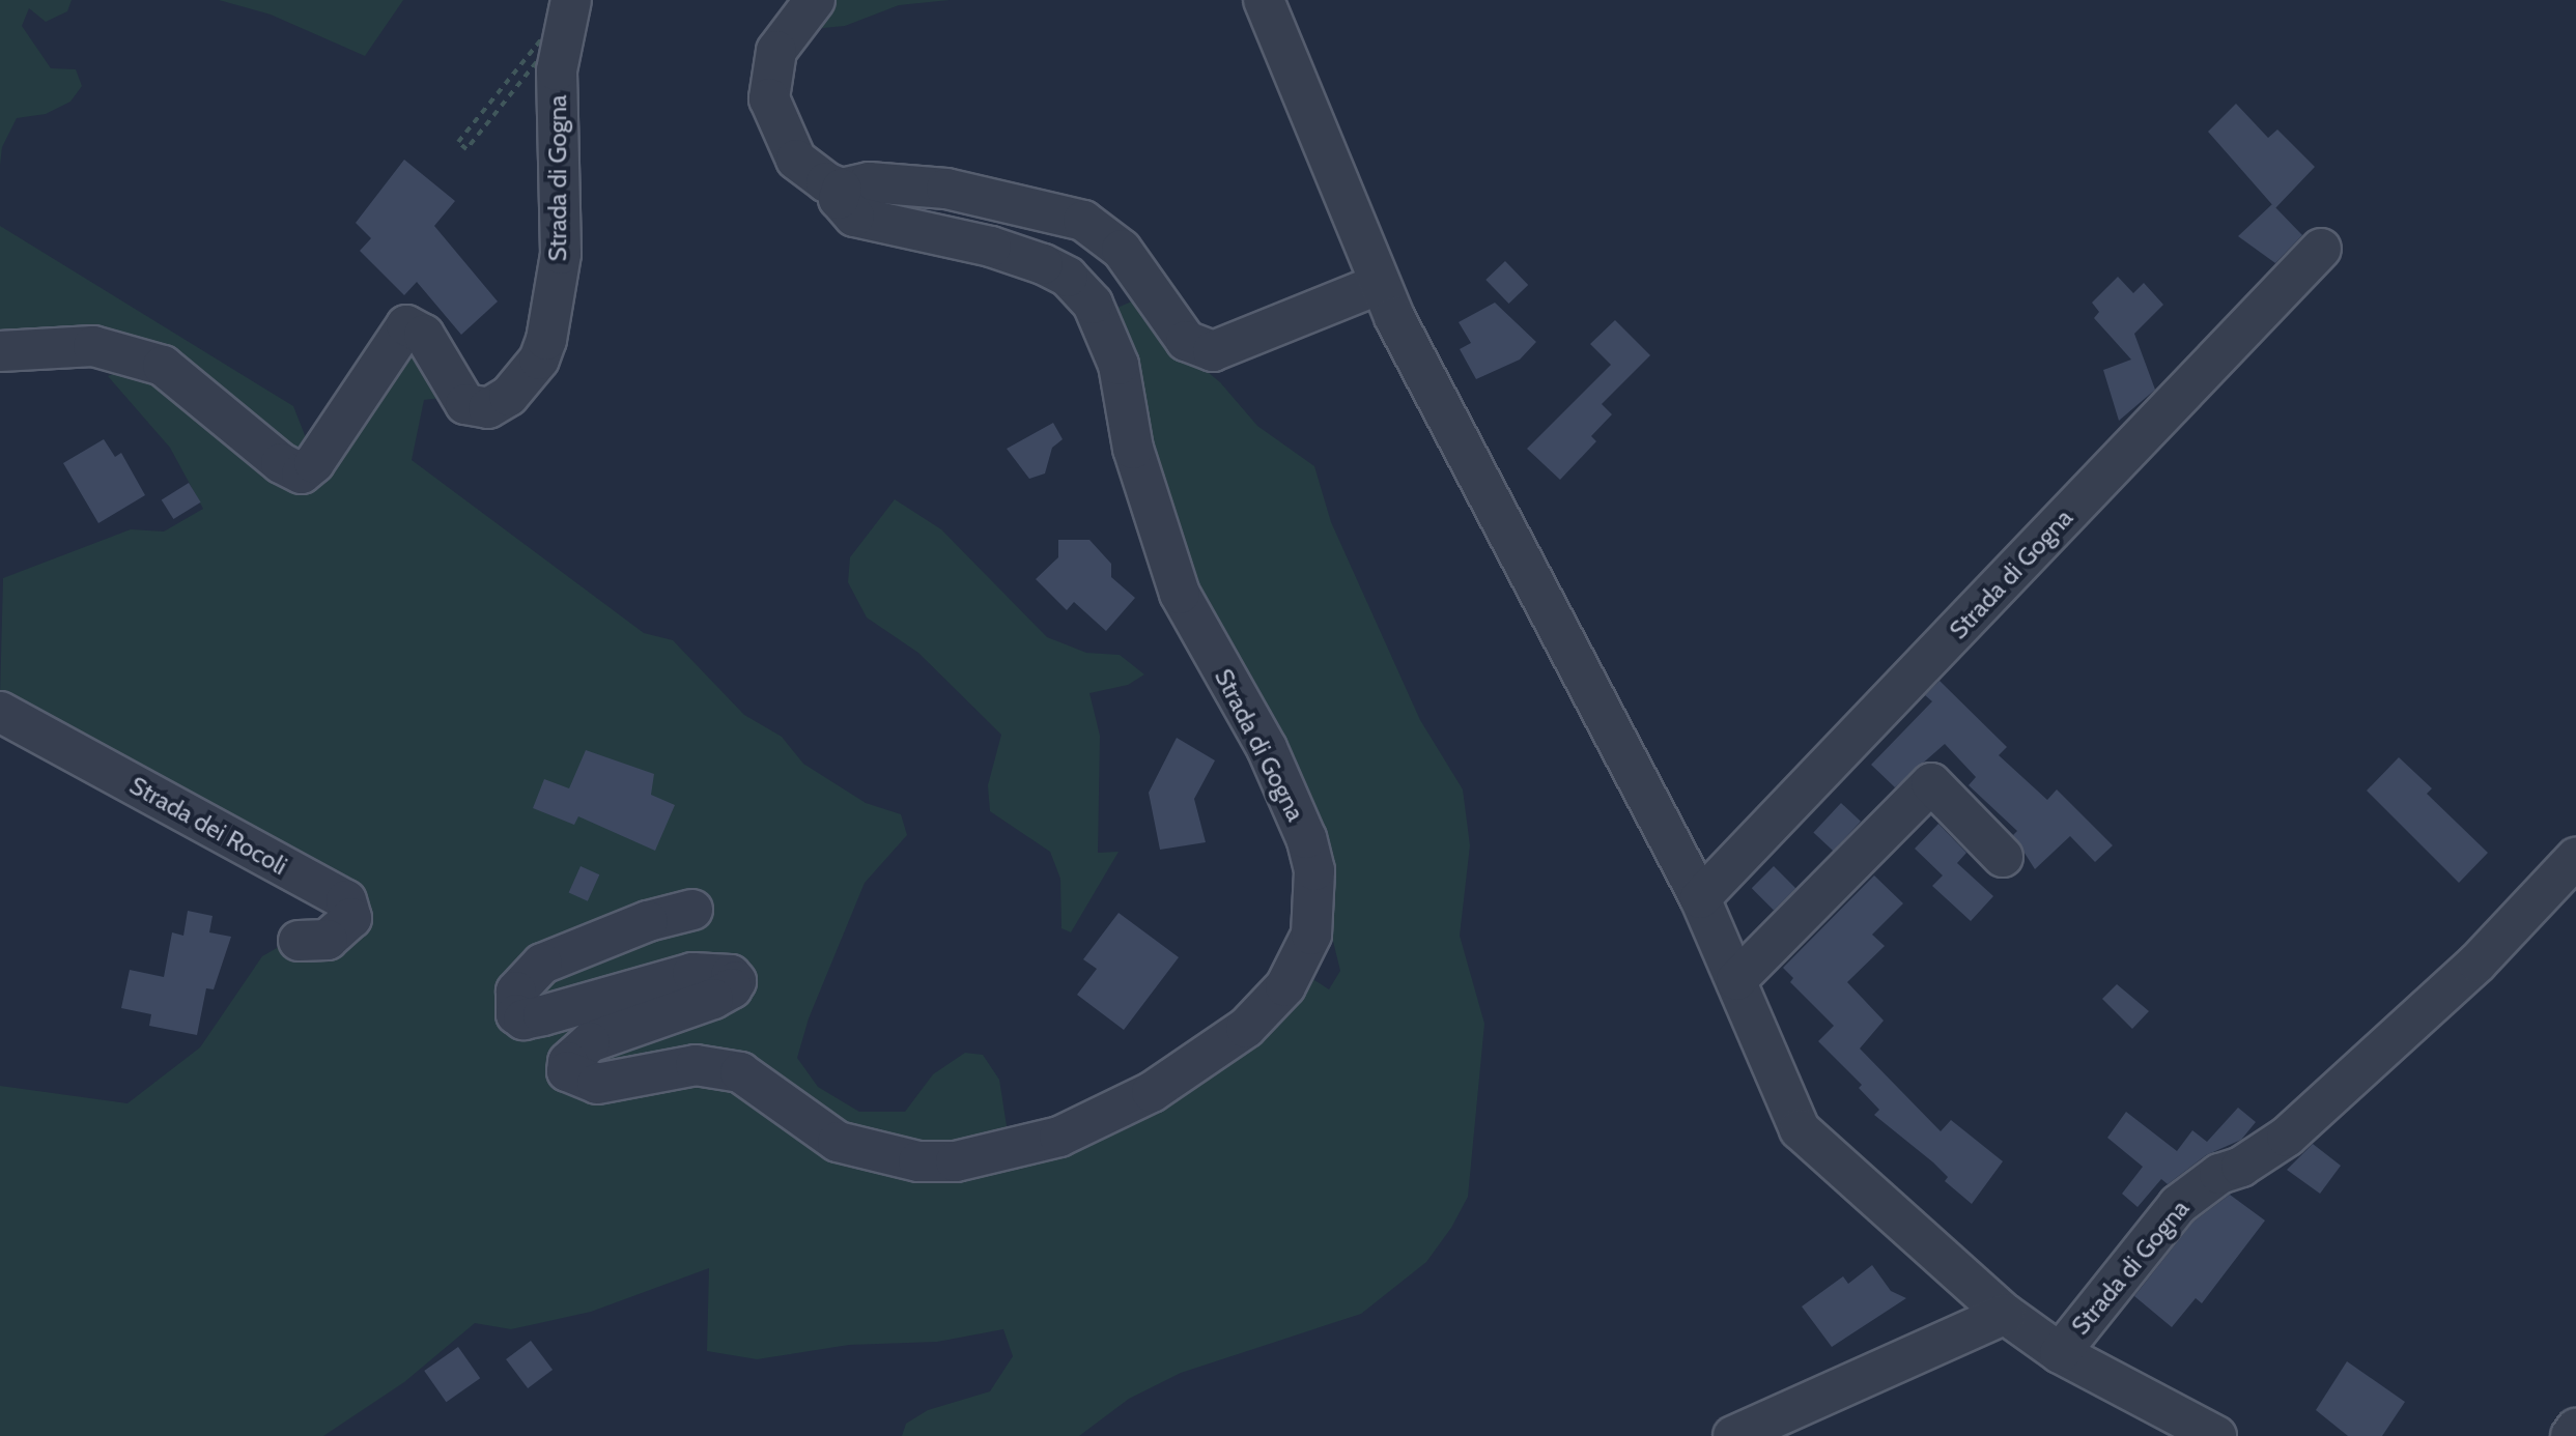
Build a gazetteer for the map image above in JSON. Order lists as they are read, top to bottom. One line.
{"streets":{"street":["Strada di Gogna","Strada dei Rocoli"]}}
